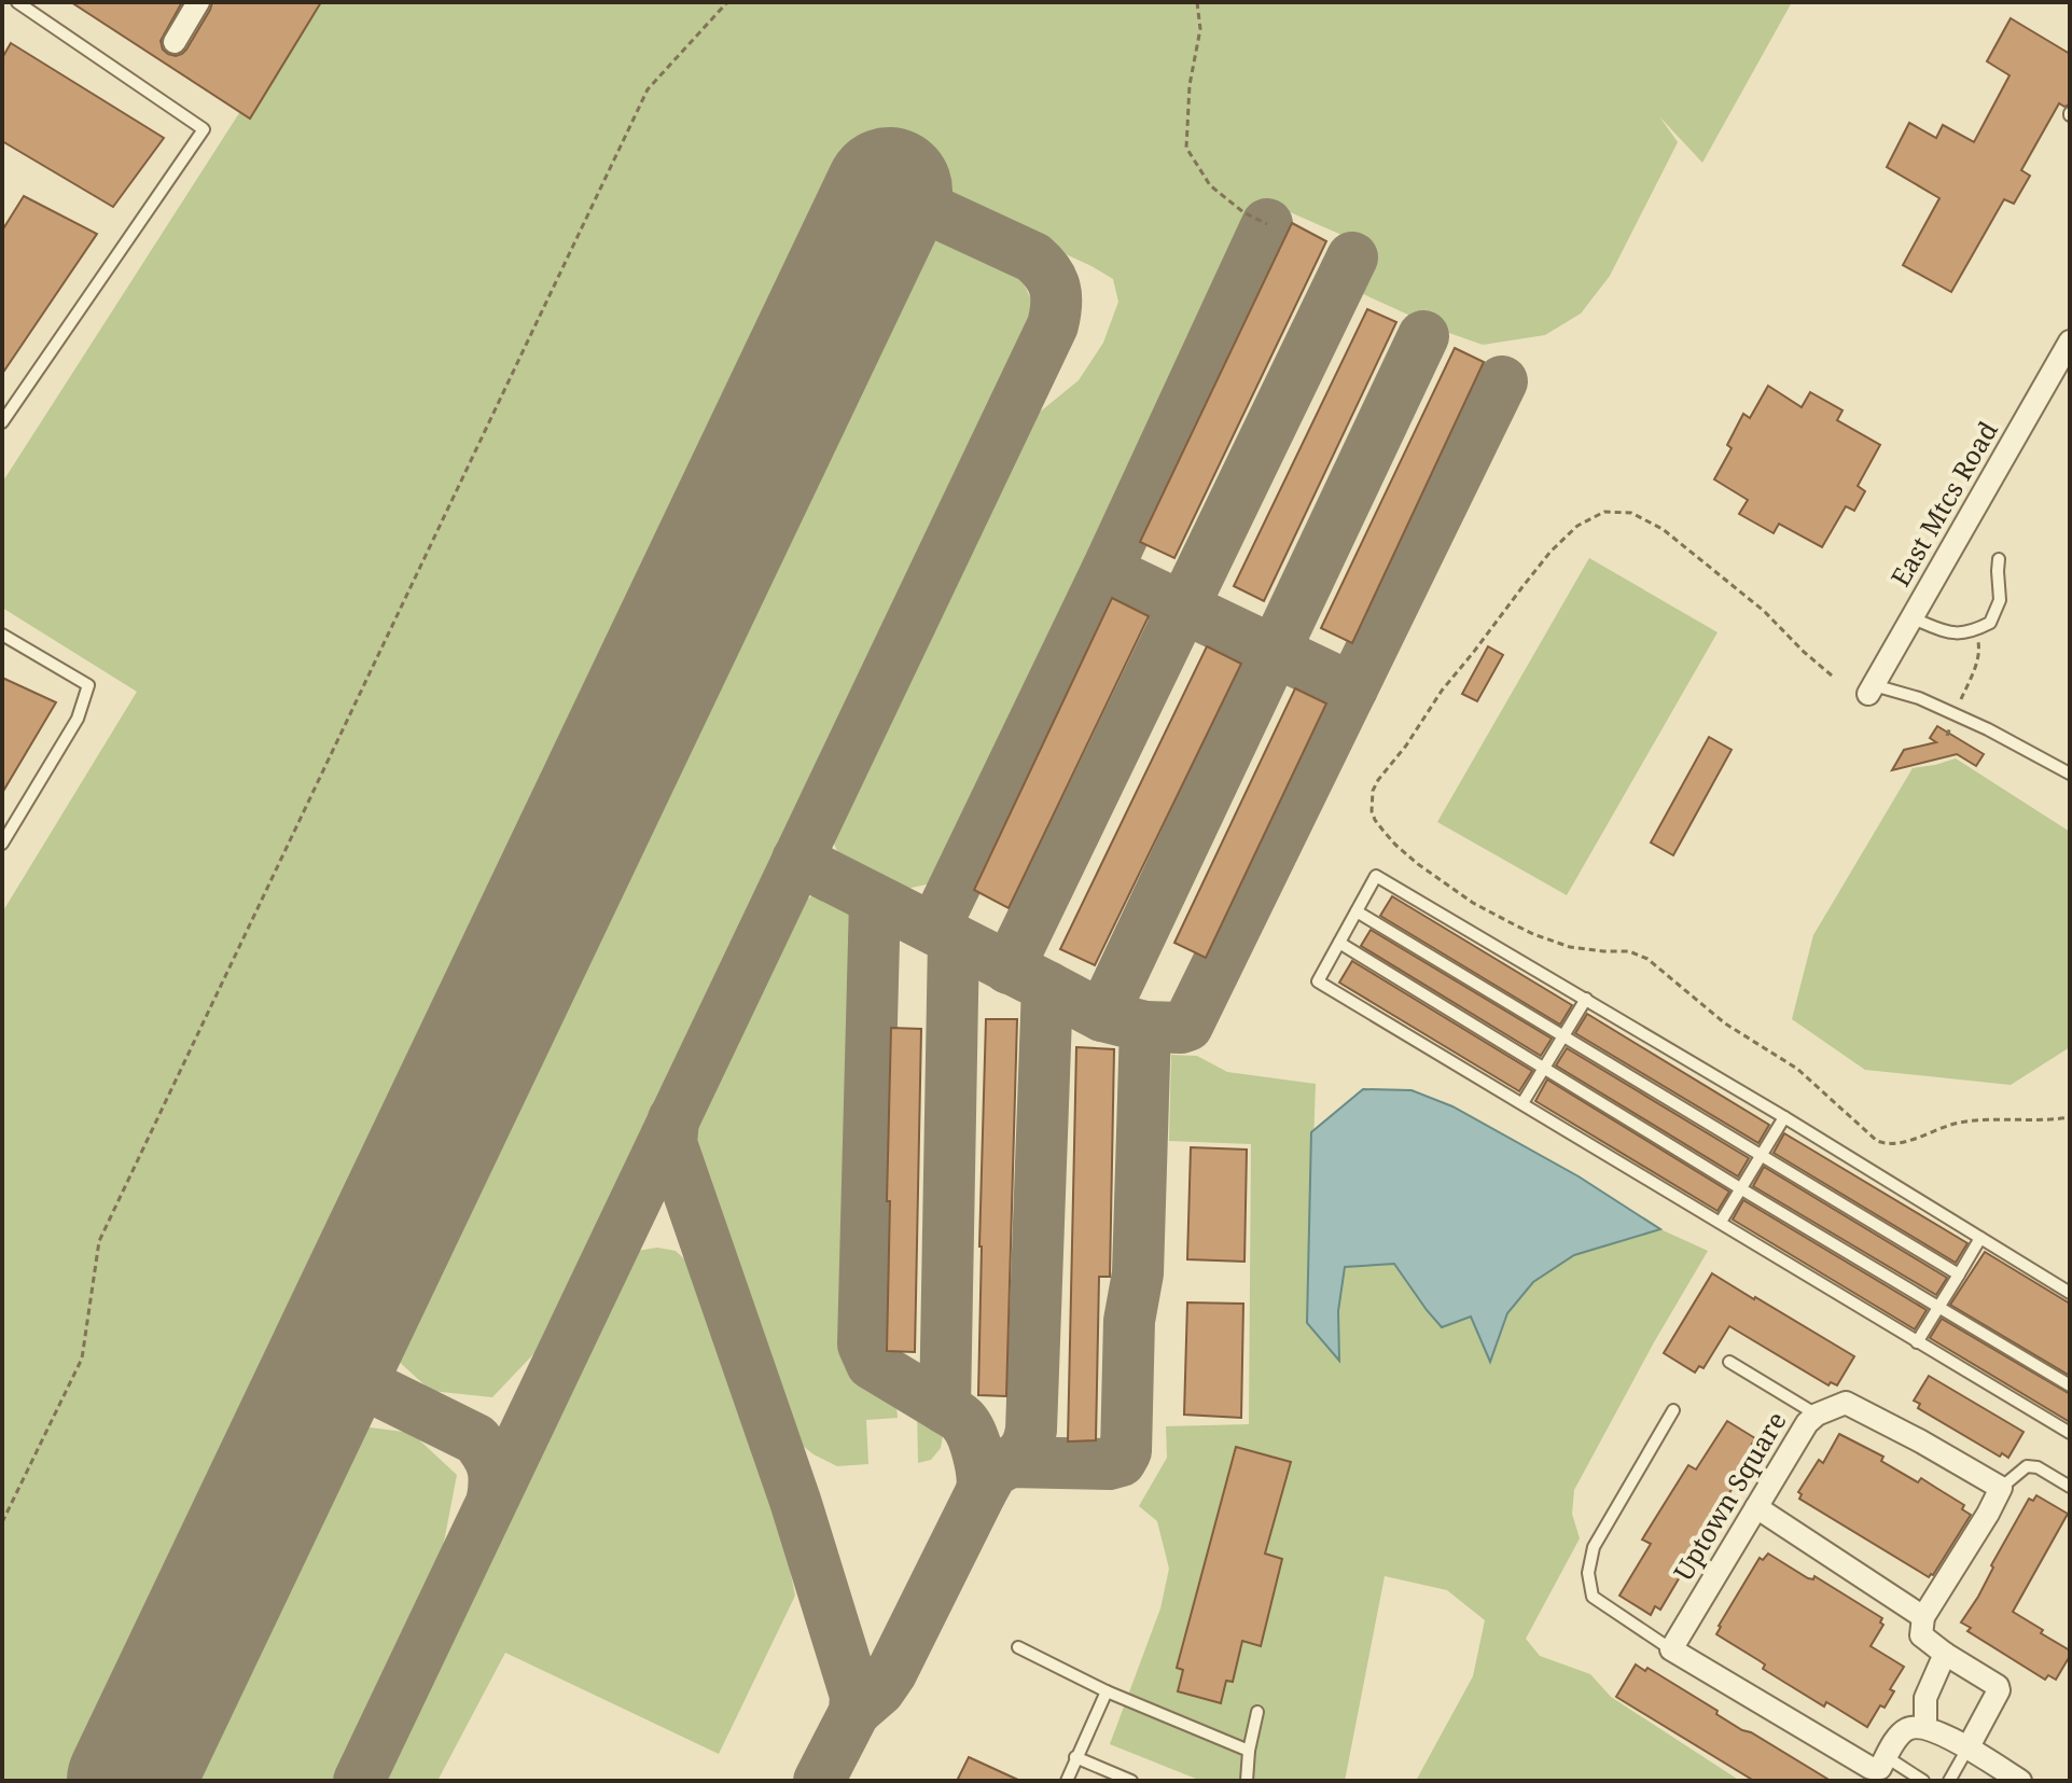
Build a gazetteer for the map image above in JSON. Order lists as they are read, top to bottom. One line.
{"streets":{"street":["East Mtcs Road","Uptown Square"]}}
